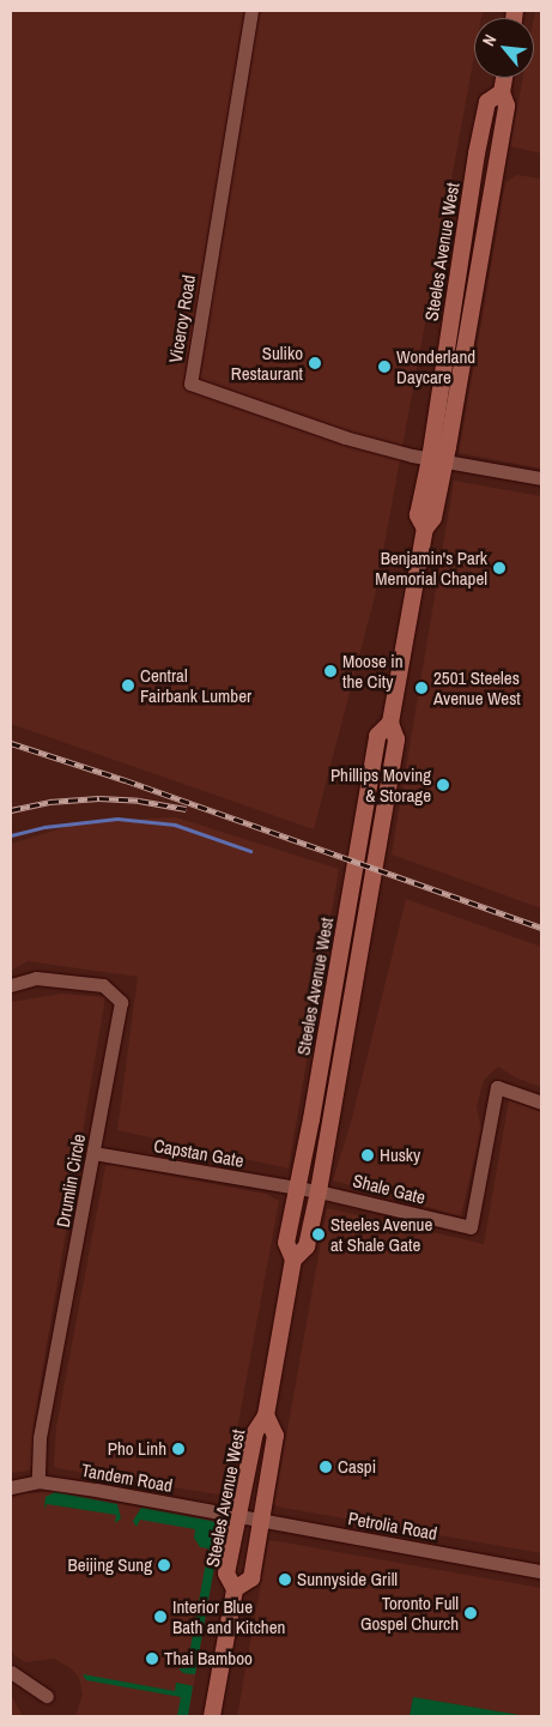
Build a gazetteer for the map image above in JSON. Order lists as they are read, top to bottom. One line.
{"streets":{"main road":["Steeles Avenue West"],"street":["Viceroy Road","Capstan Gate","Drumlin Circle","Shale Gate","Tandem Road","Petrolia Road"]},"crossings":[["Steeles Avenue West","Viceroy Road"],["Steeles Avenue West","Capstan Gate"],["Steeles Avenue West","Shale Gate"],["Steeles Avenue West","Tandem Road"],["Steeles Avenue West","Petrolia Road"],["Capstan Gate","Drumlin Circle"],["Capstan Gate","Shale Gate"],["Drumlin Circle","Tandem Road"],["Tandem Road","Petrolia Road"]],"places":["Suliko Restaurant","Wonderland Daycare","Benjamin's Park Memorial Chapel","Moose in the City","Central Fairbank Lumber","2501 Steeles Avenue West","Phillips Moving & Storage","Husky","Steeles Avenue at Shale Gate","Pho Linh","Caspi","Beijing Sung","Sunnyside Grill","Toronto Full Gospel Church","Interior Blue Bath and Kitchen","Thai Bamboo"],"north":"top left"}
